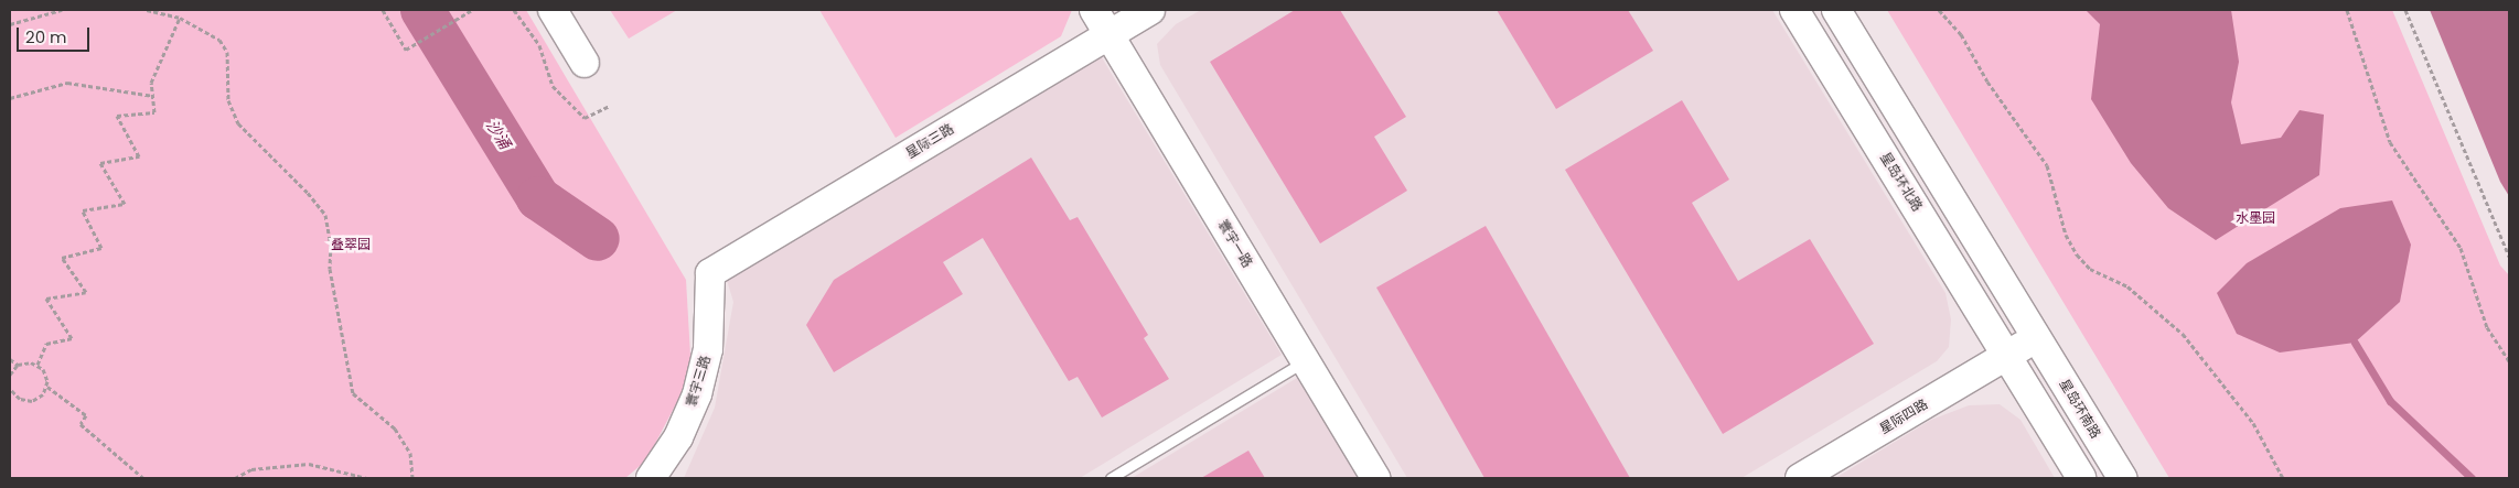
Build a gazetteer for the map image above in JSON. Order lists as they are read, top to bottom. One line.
{"streets":{"street":["星际三路","星岛环北路","寰宇一路","寰宇三路","星岛环南路","星际四路"]},"crossings":[["星际三路","寰宇一路"],["星际三路","寰宇三路"],["星岛环北路","星际四路"],["星岛环南路","星际四路"]],"water":["沙涌"],"parks":["水墨园","叠翠园"],"scale_bar":"20 m"}
